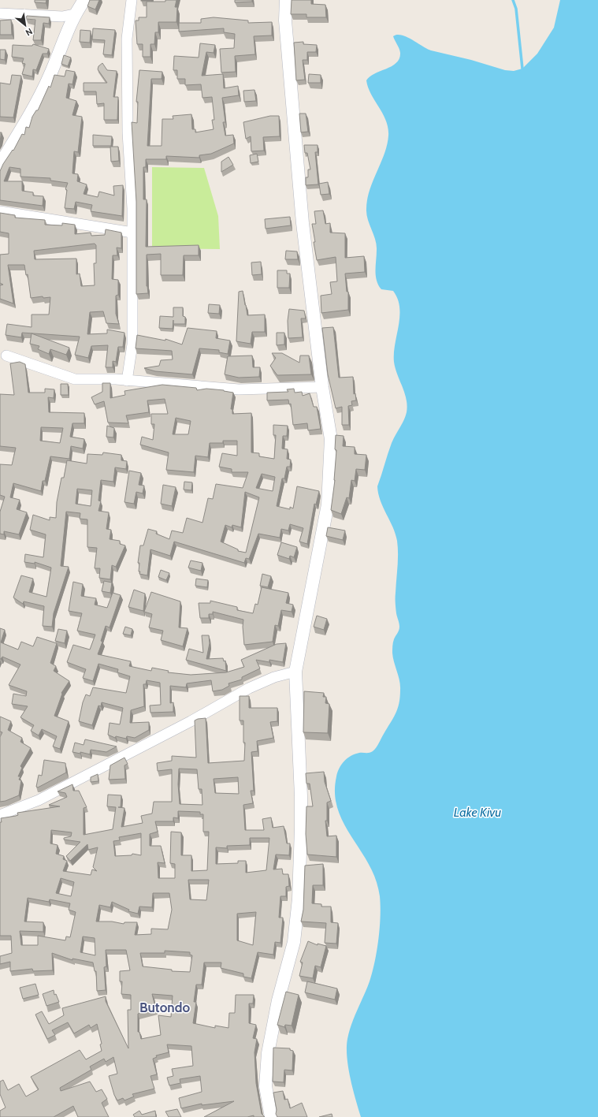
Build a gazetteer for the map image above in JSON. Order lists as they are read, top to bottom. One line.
{"districts":["Butondo"],"water":["Lake Kivu"],"north":"bottom right"}
